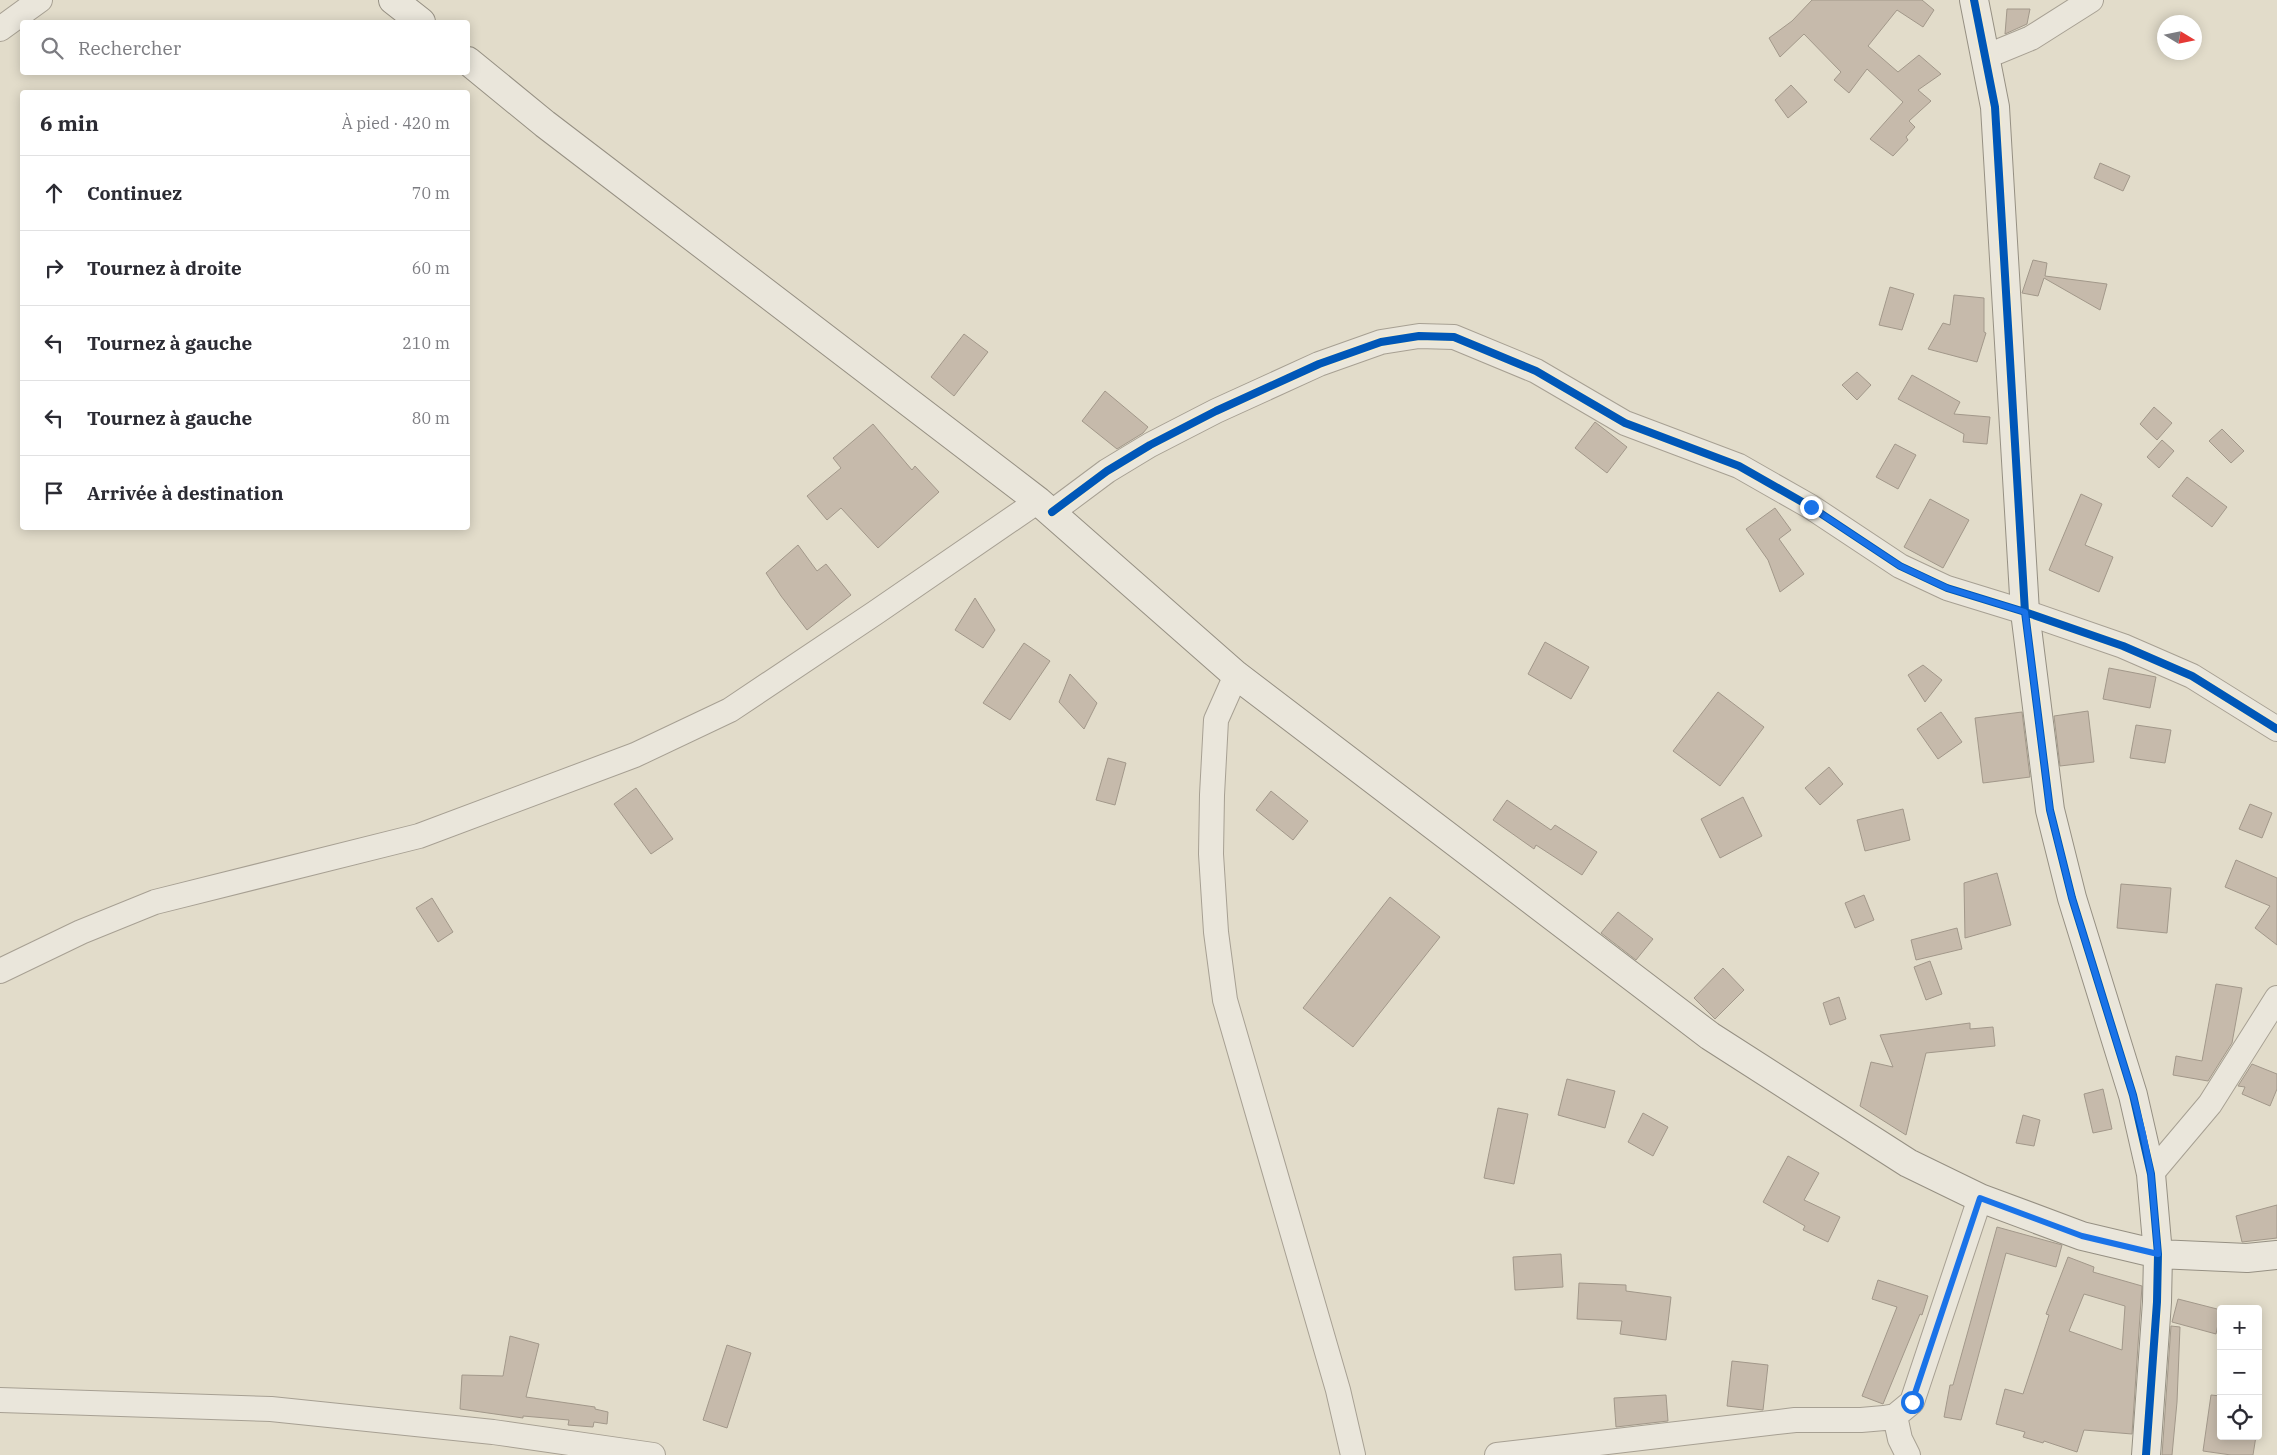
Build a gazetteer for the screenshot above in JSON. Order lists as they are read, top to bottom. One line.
{"north":"right","page":{"search":"Rechercher","heading":["6 min","À pied · 420 m"],"list":[["Continuez","70 m"],["Tournez à droite","60 m"],["Tournez à gauche","210 m"],["Tournez à gauche","80 m"],"Arrivée à destination"],"map_buttons":["+","−"]}}
